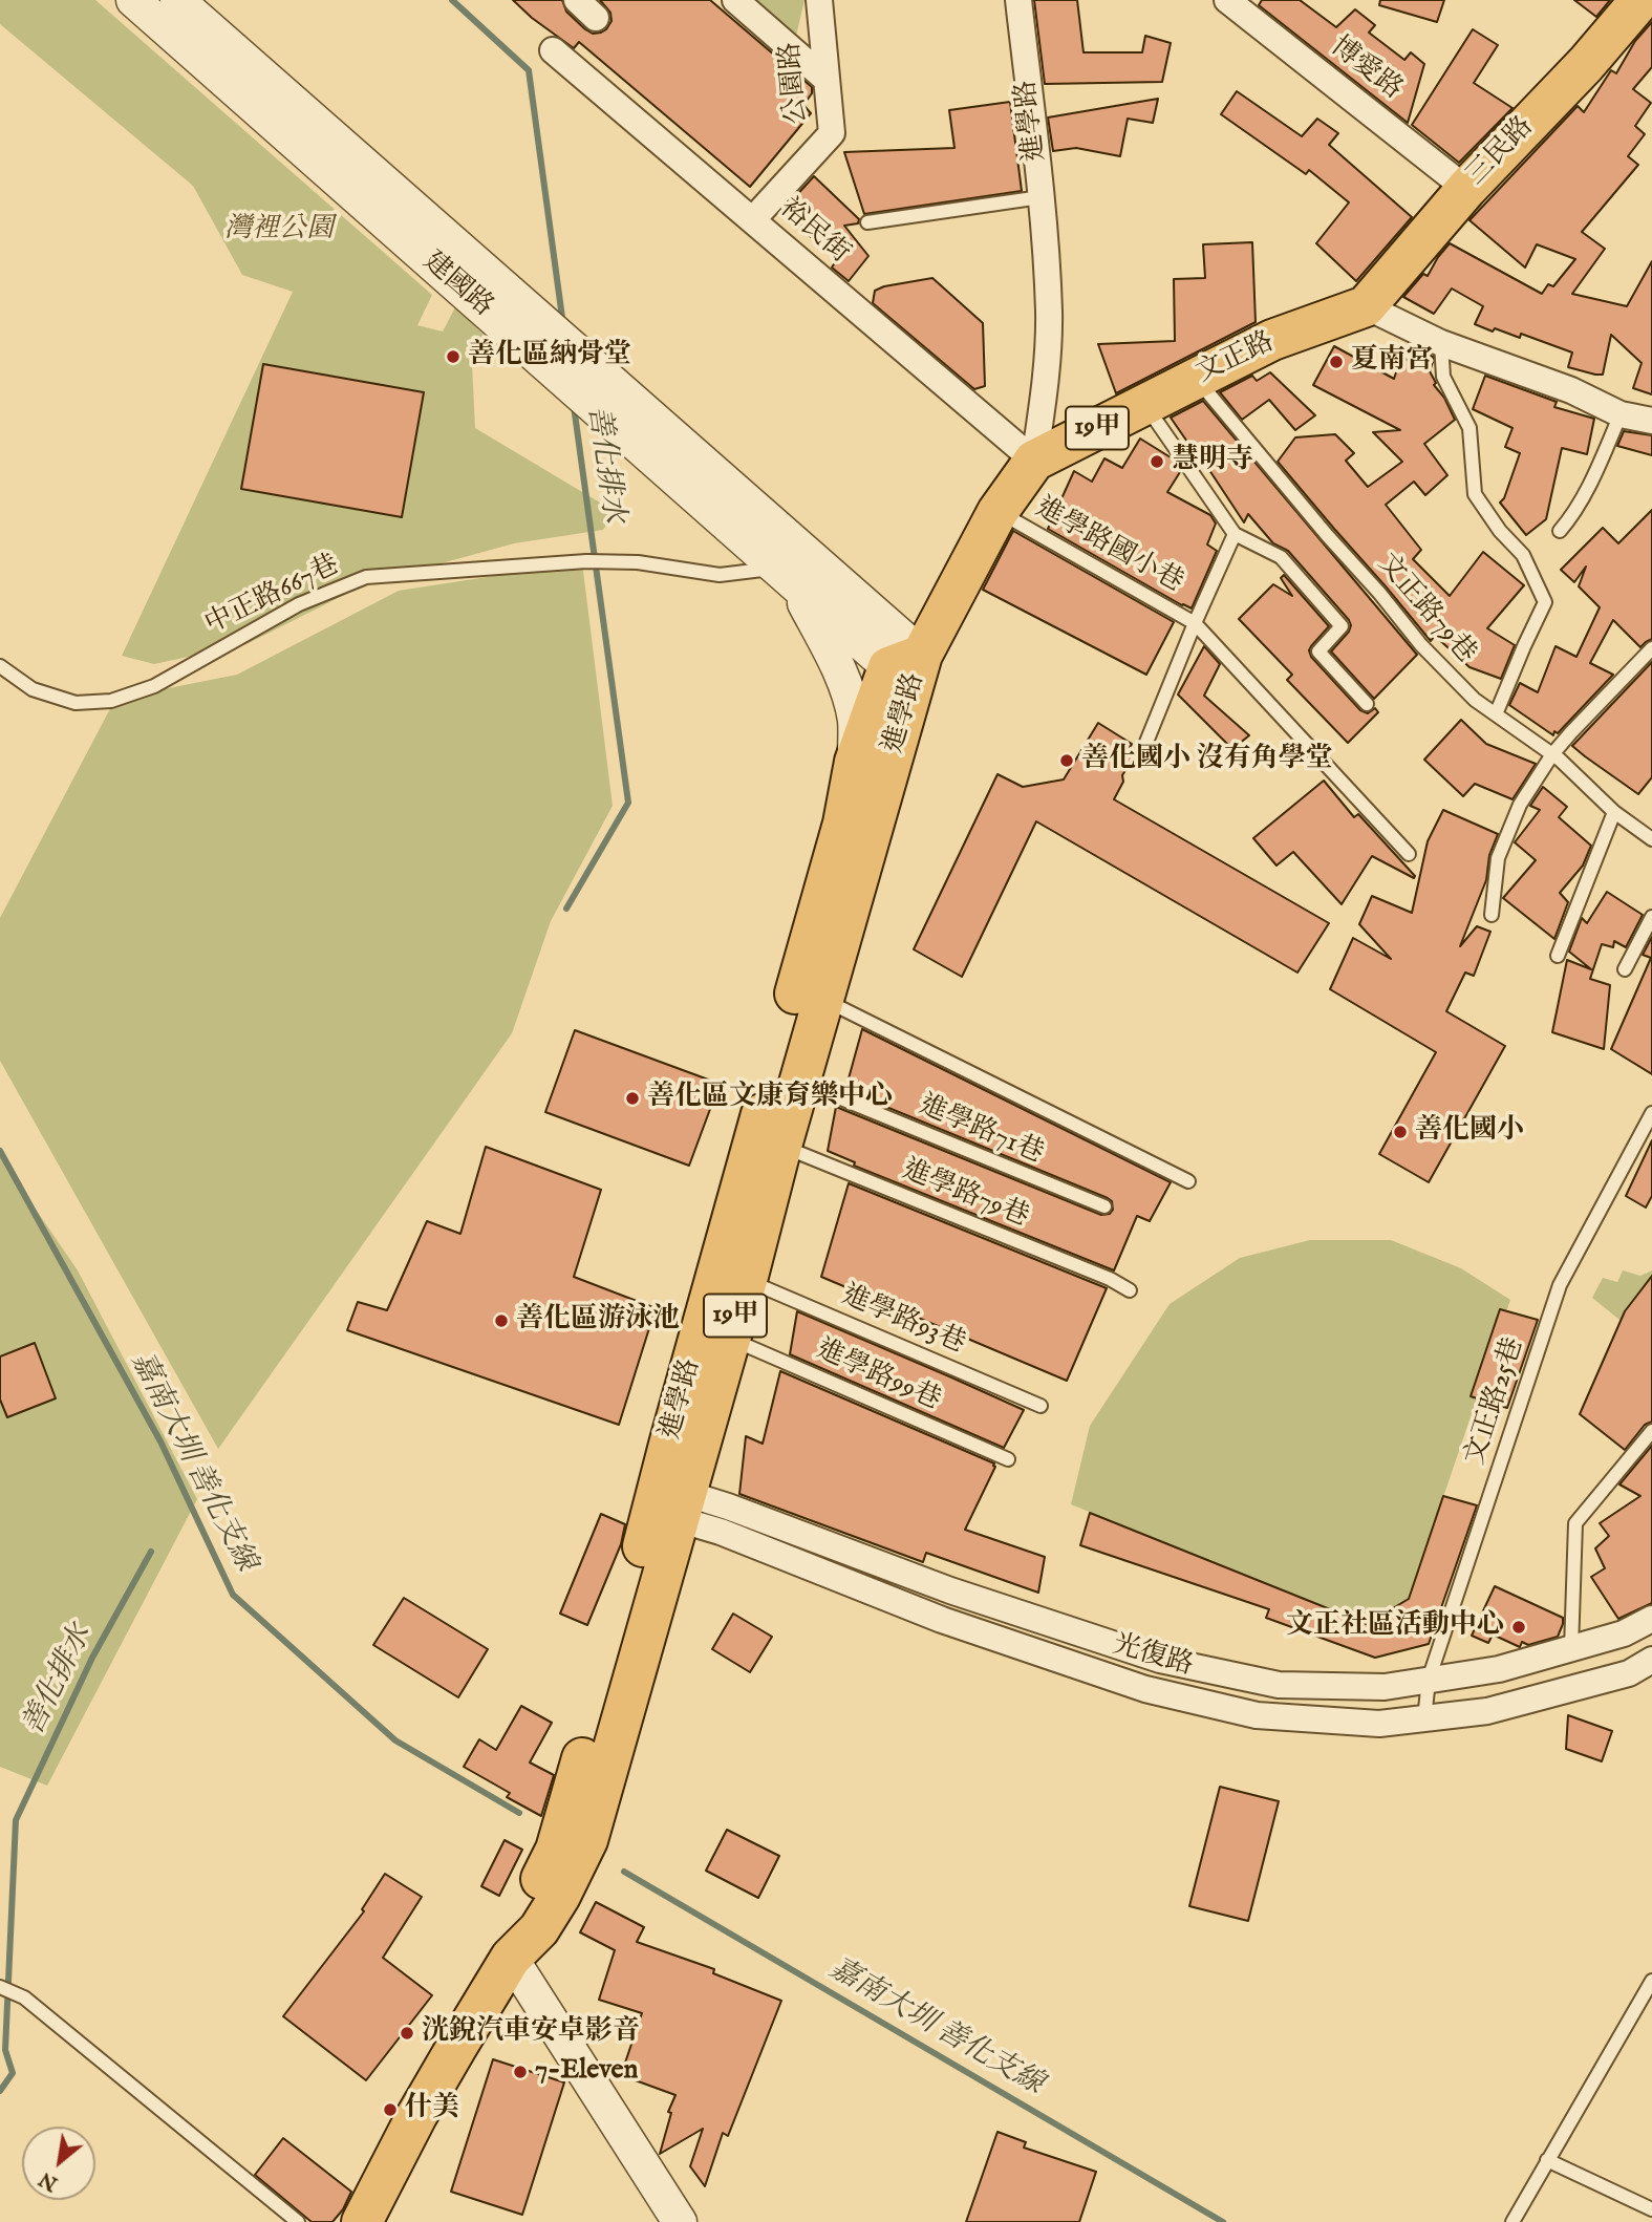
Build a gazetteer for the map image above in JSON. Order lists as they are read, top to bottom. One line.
{"streets":{"main road":["進學路","三民路","文正路","19甲"],"street":["博愛路","公園路","裕民街","建國路","光復路"],"lane":["進學路國小巷","中正路667巷","文正路79巷","進學路71巷","進學路79巷","進學路93巷","進學路99巷","文正路25巷"]},"crossings":[["博愛路","三民路"],["公園路","裕民街"],["進學路","裕民街"],["進學路","建國路"],["進學路","文正路"],["進學路","19甲"],["進學路","進學路71巷"],["進學路","進學路79巷"],["進學路","進學路93巷"],["進學路","進學路99巷"],["進學路","光復路"],["三民路","文正路"],["裕民街","文正路"],["建國路","文正路"],["建國路","中正路667巷"],["文正路","進學路國小巷"],["文正路","文正路79巷"],["文正路25巷","光復路"]],"water":["善化排水","嘉南大圳 善化支線"],"parks":["灣裡公園"],"places":["善化區納骨堂","夏南宮","慧明寺","善化國小 沒有角學堂","善化區文康育樂中心","善化國小","善化區游泳池","文正社區活動中心","洸銳汽車安卓影音","7-Eleven","什美"],"north":"bottom left"}
